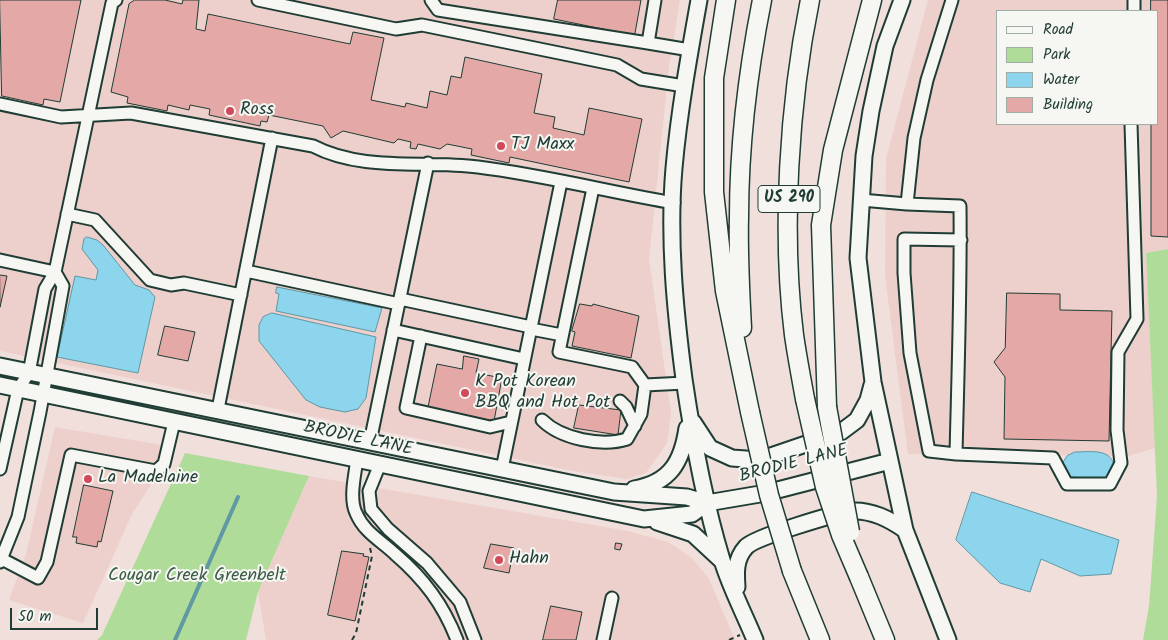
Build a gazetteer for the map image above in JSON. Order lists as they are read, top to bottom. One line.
{"streets":{"highway":["US 290"],"main road":["BRODIE LANE"]},"parks":["Cougar Creek Greenbelt"],"places":["Ross","TJ Maxx","K Pot Korean BBQ and Hot Pot","La Madelaine","Hahn"],"legend":["Road","Park","Water","Building"],"scale_bar":"50 m"}
